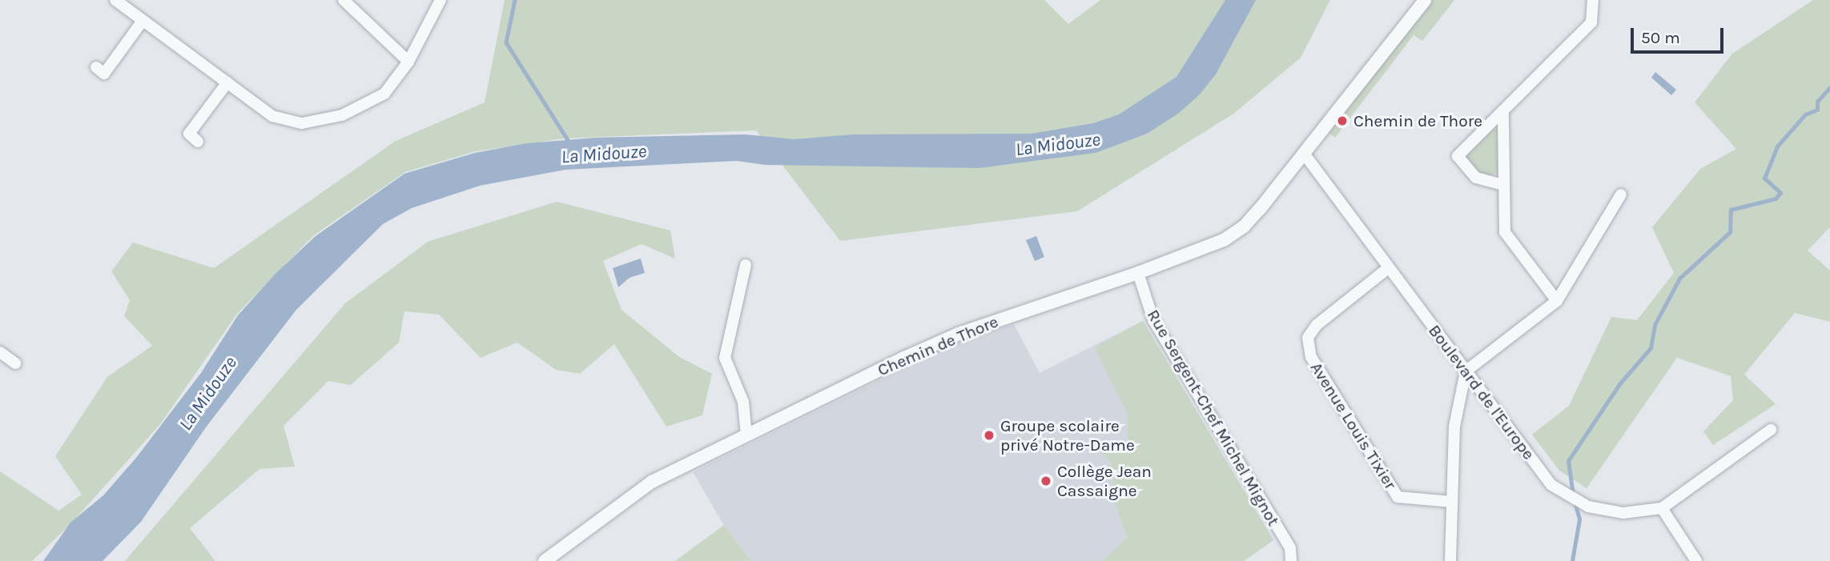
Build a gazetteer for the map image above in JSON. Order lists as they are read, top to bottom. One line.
{"streets":{"street":["Chemin de Thore","Boulevard de l'Europe","Rue Sergent-Chef Michel Mignot","Avenue Louis Tixier"]},"crossings":[["Chemin de Thore","Boulevard de l'Europe"],["Chemin de Thore","Rue Sergent-Chef Michel Mignot"],["Boulevard de l'Europe","Avenue Louis Tixier"]],"water":["La Midouze"],"places":["Chemin de Thore","Groupe scolaire privé Notre-Dame","Collège Jean Cassaigne"],"scale_bar":"50 m"}
